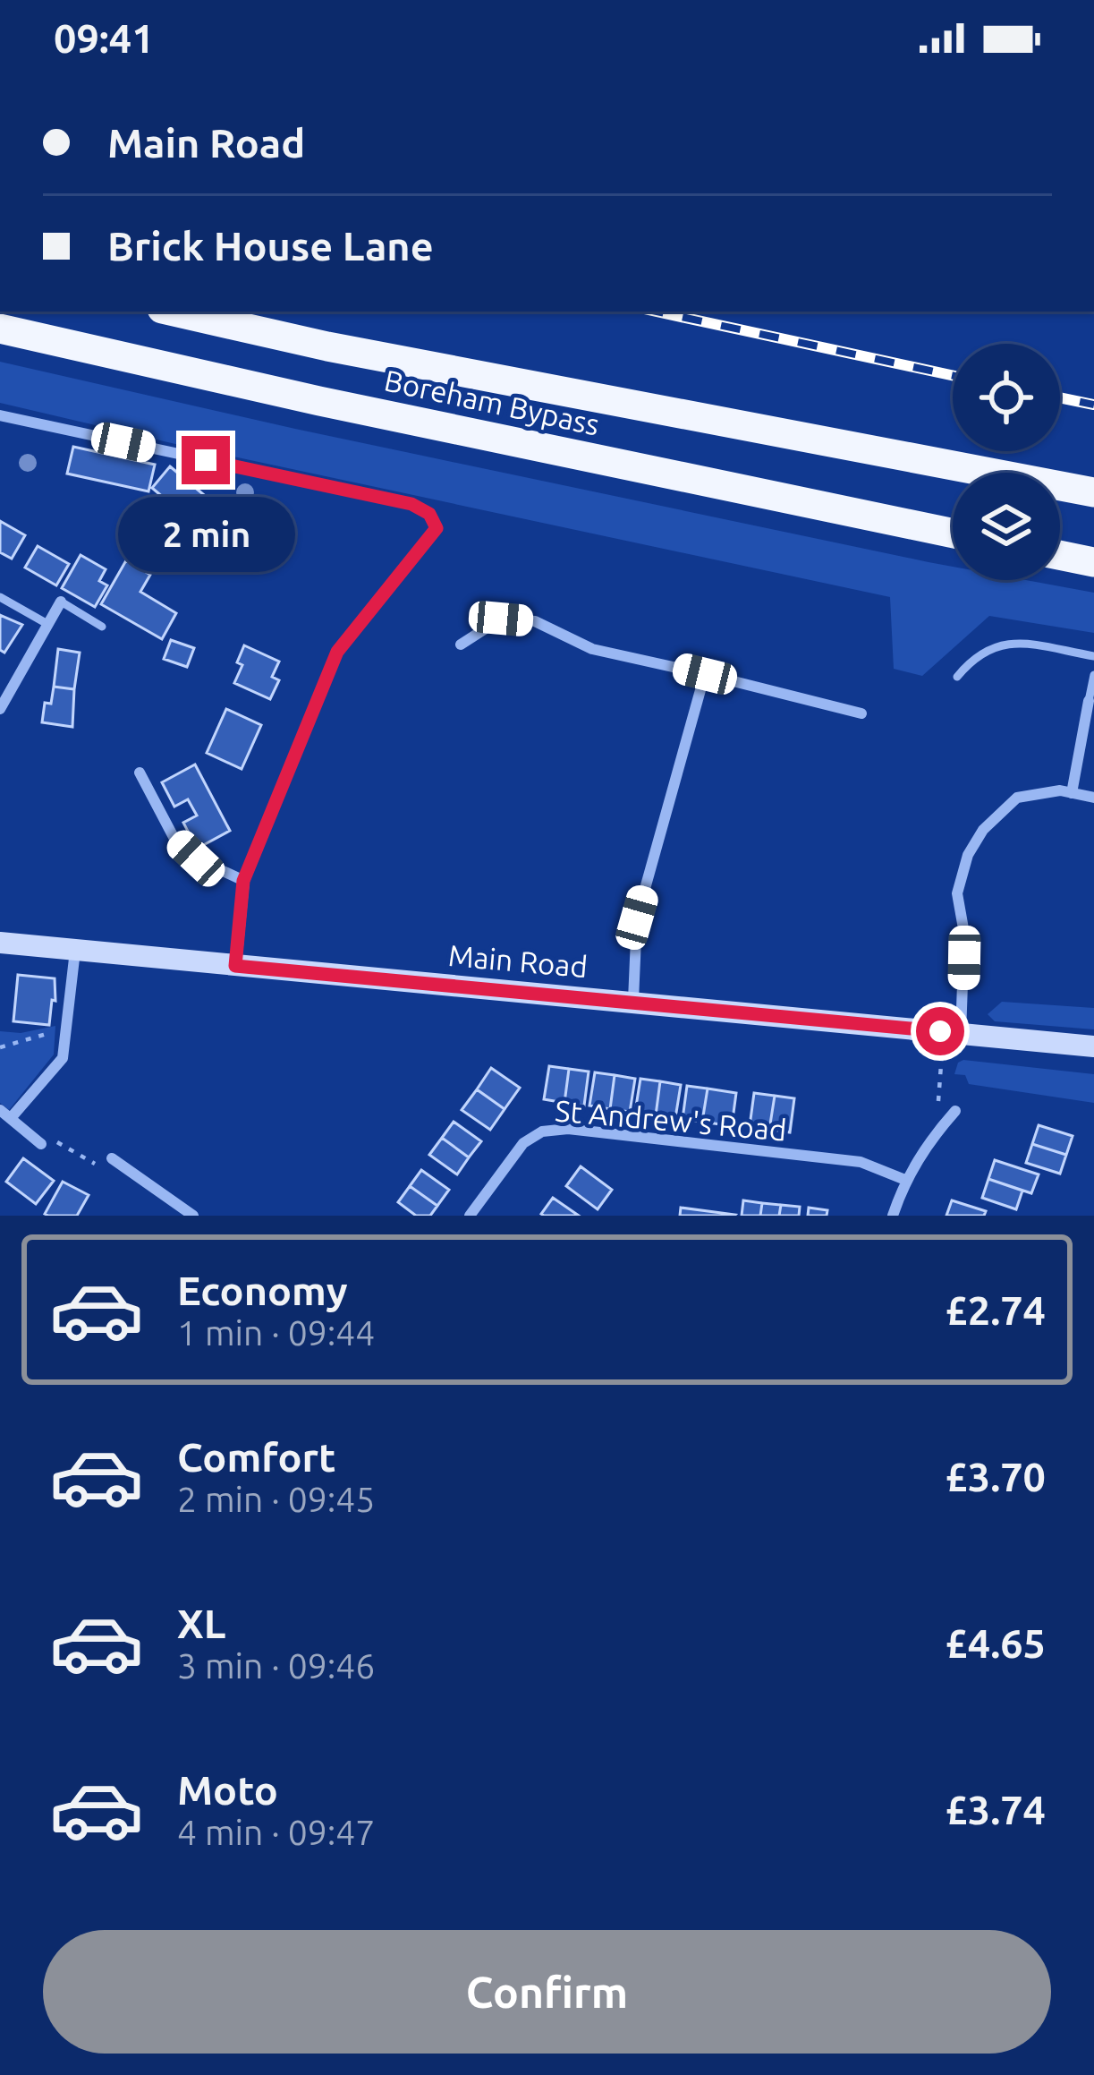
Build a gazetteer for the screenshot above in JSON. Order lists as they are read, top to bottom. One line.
{"streets":{"highway":["Boreham Bypass"],"main road":["Main Road"],"street":["St Andrew's Road"]},"page":{"status":"09:41","banner":["Main Road","Brick House Lane"],"bubble":"2 min","list":[{"name":"Economy","note":"1 min · 09:44","value":"£2.74"},{"name":"Comfort","note":"2 min · 09:45","value":"£3.70"},{"name":"XL","note":"3 min · 09:46","value":"£4.65"},{"name":"Moto","note":"4 min · 09:47","value":"£3.74"}],"buttons":"Confirm"}}
